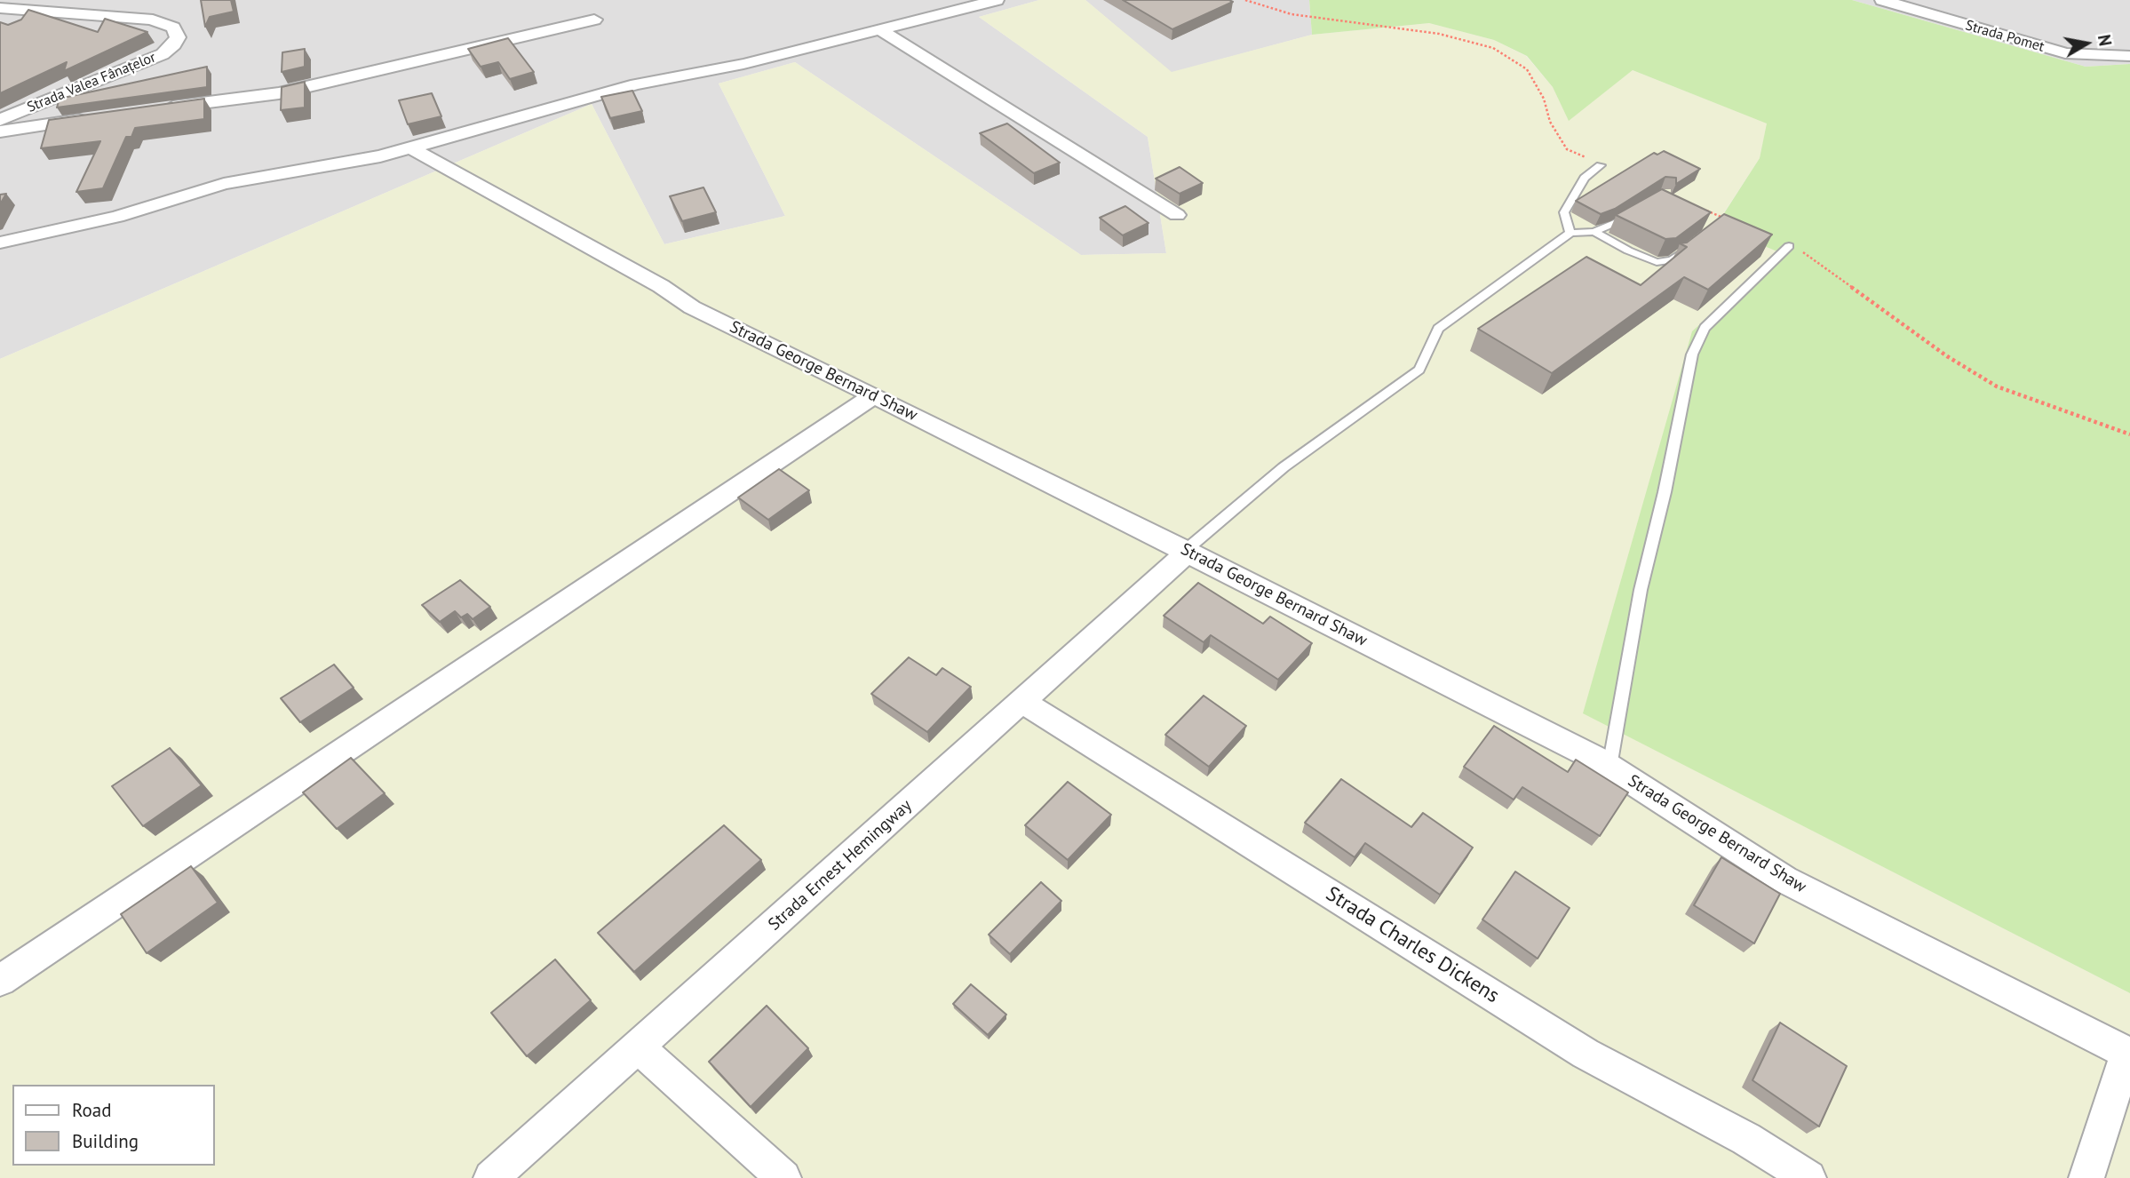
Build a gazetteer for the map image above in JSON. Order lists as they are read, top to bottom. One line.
{"streets":{"street":["Strada Pomet","Strada Valea Fânațelor","Strada George Bernard Shaw","Strada Ernest Hemingway","Strada Charles Dickens"]},"crossings":[["Strada George Bernard Shaw","Strada Ernest Hemingway"],["Strada Ernest Hemingway","Strada Charles Dickens"]],"legend":["Road","Building"],"north":"right"}
